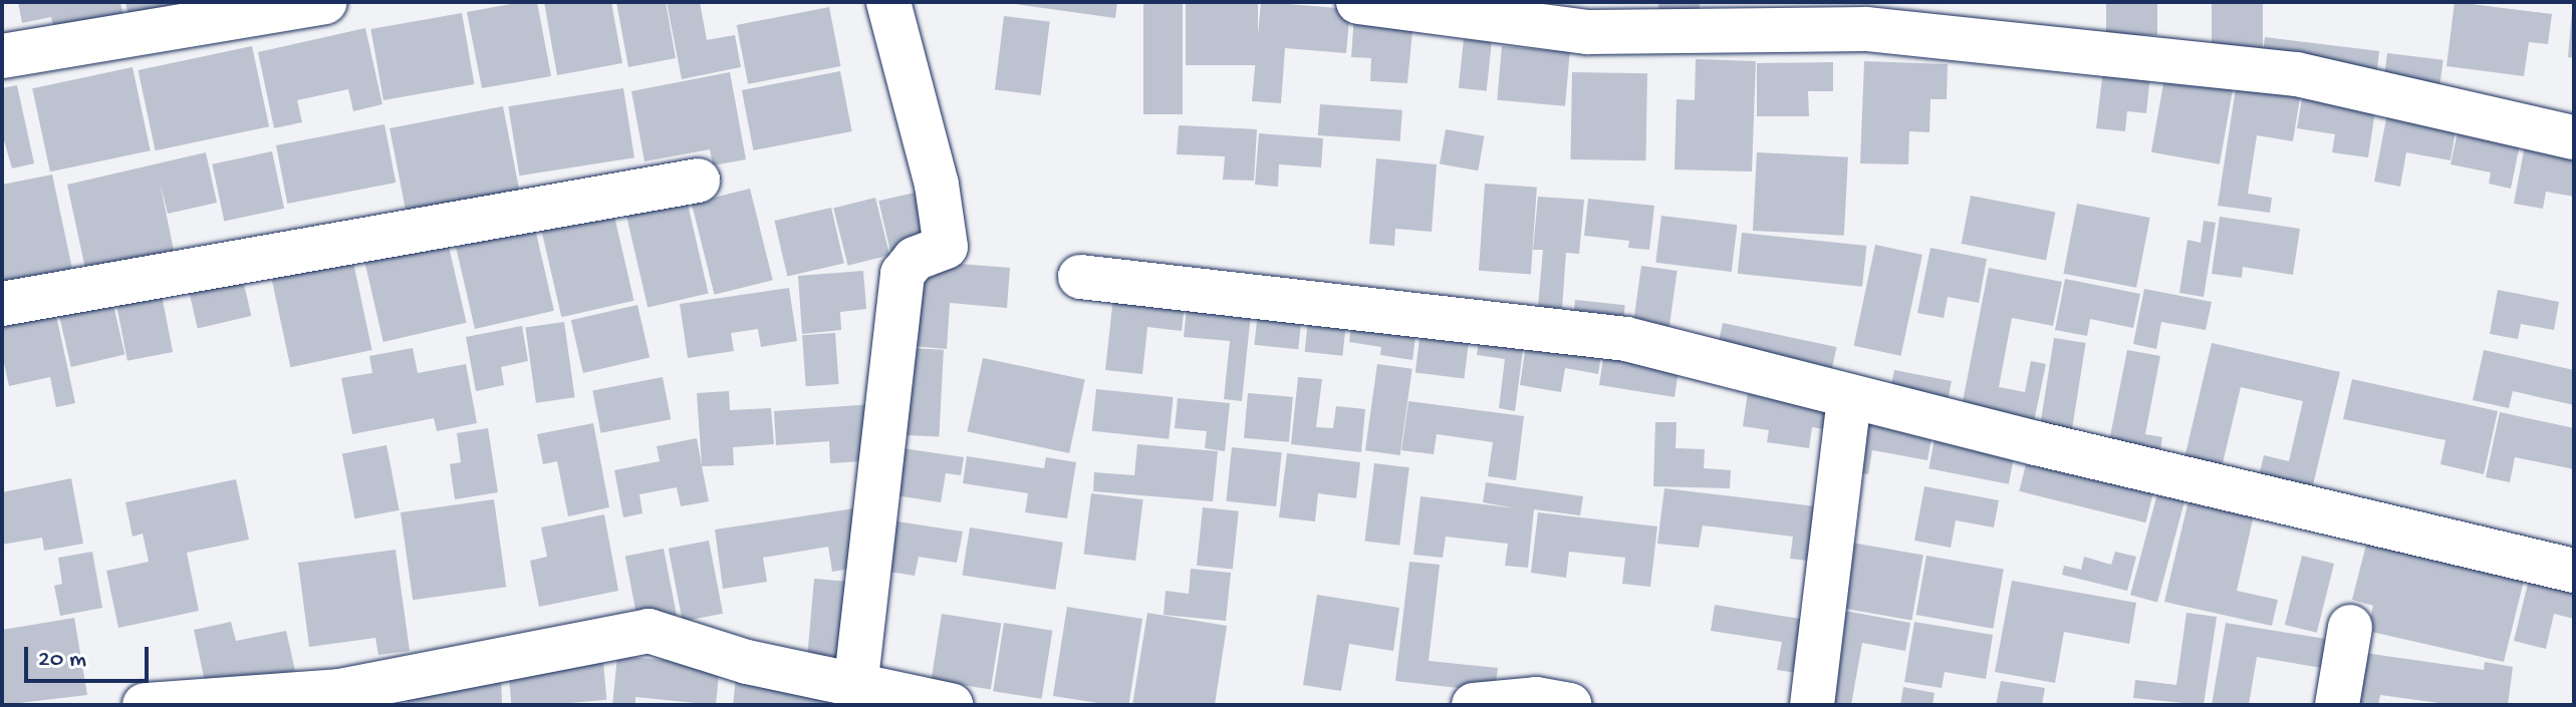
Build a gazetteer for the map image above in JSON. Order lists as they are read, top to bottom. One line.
{"scale_bar":"20 m"}
